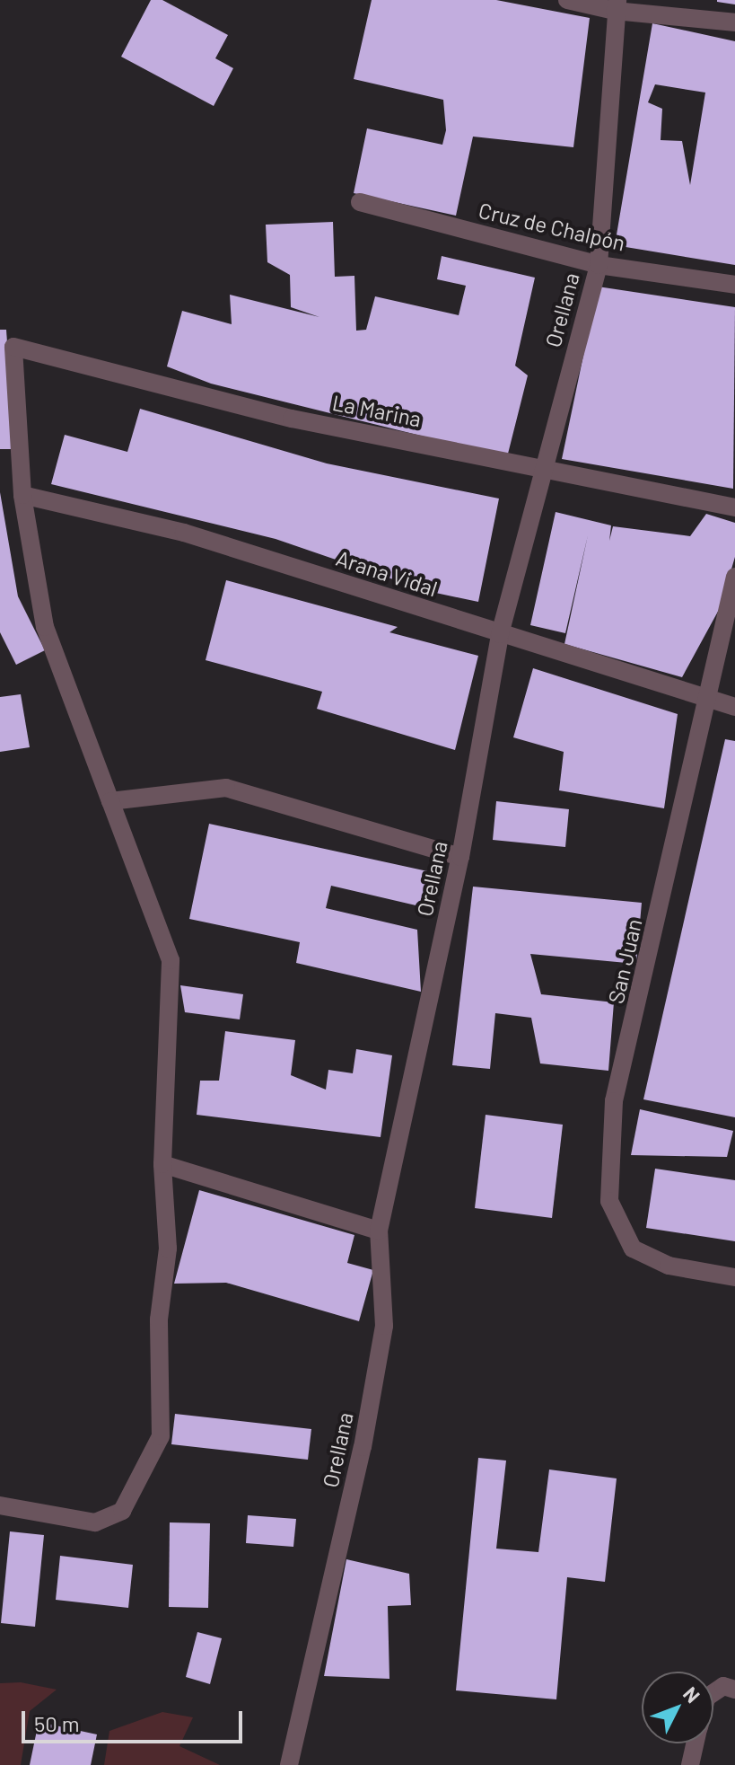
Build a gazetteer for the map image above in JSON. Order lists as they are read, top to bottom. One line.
{"streets":{"street":["Cruz de Chalpón","Orellana","La Marina","Arana Vidal","San Juan"]},"crossings":[["Cruz de Chalpón","Orellana"],["Orellana","La Marina"],["Orellana","Arana Vidal"],["La Marina","Arana Vidal"],["Arana Vidal","San Juan"]],"scale_bar":"50 m","north":"top right"}
